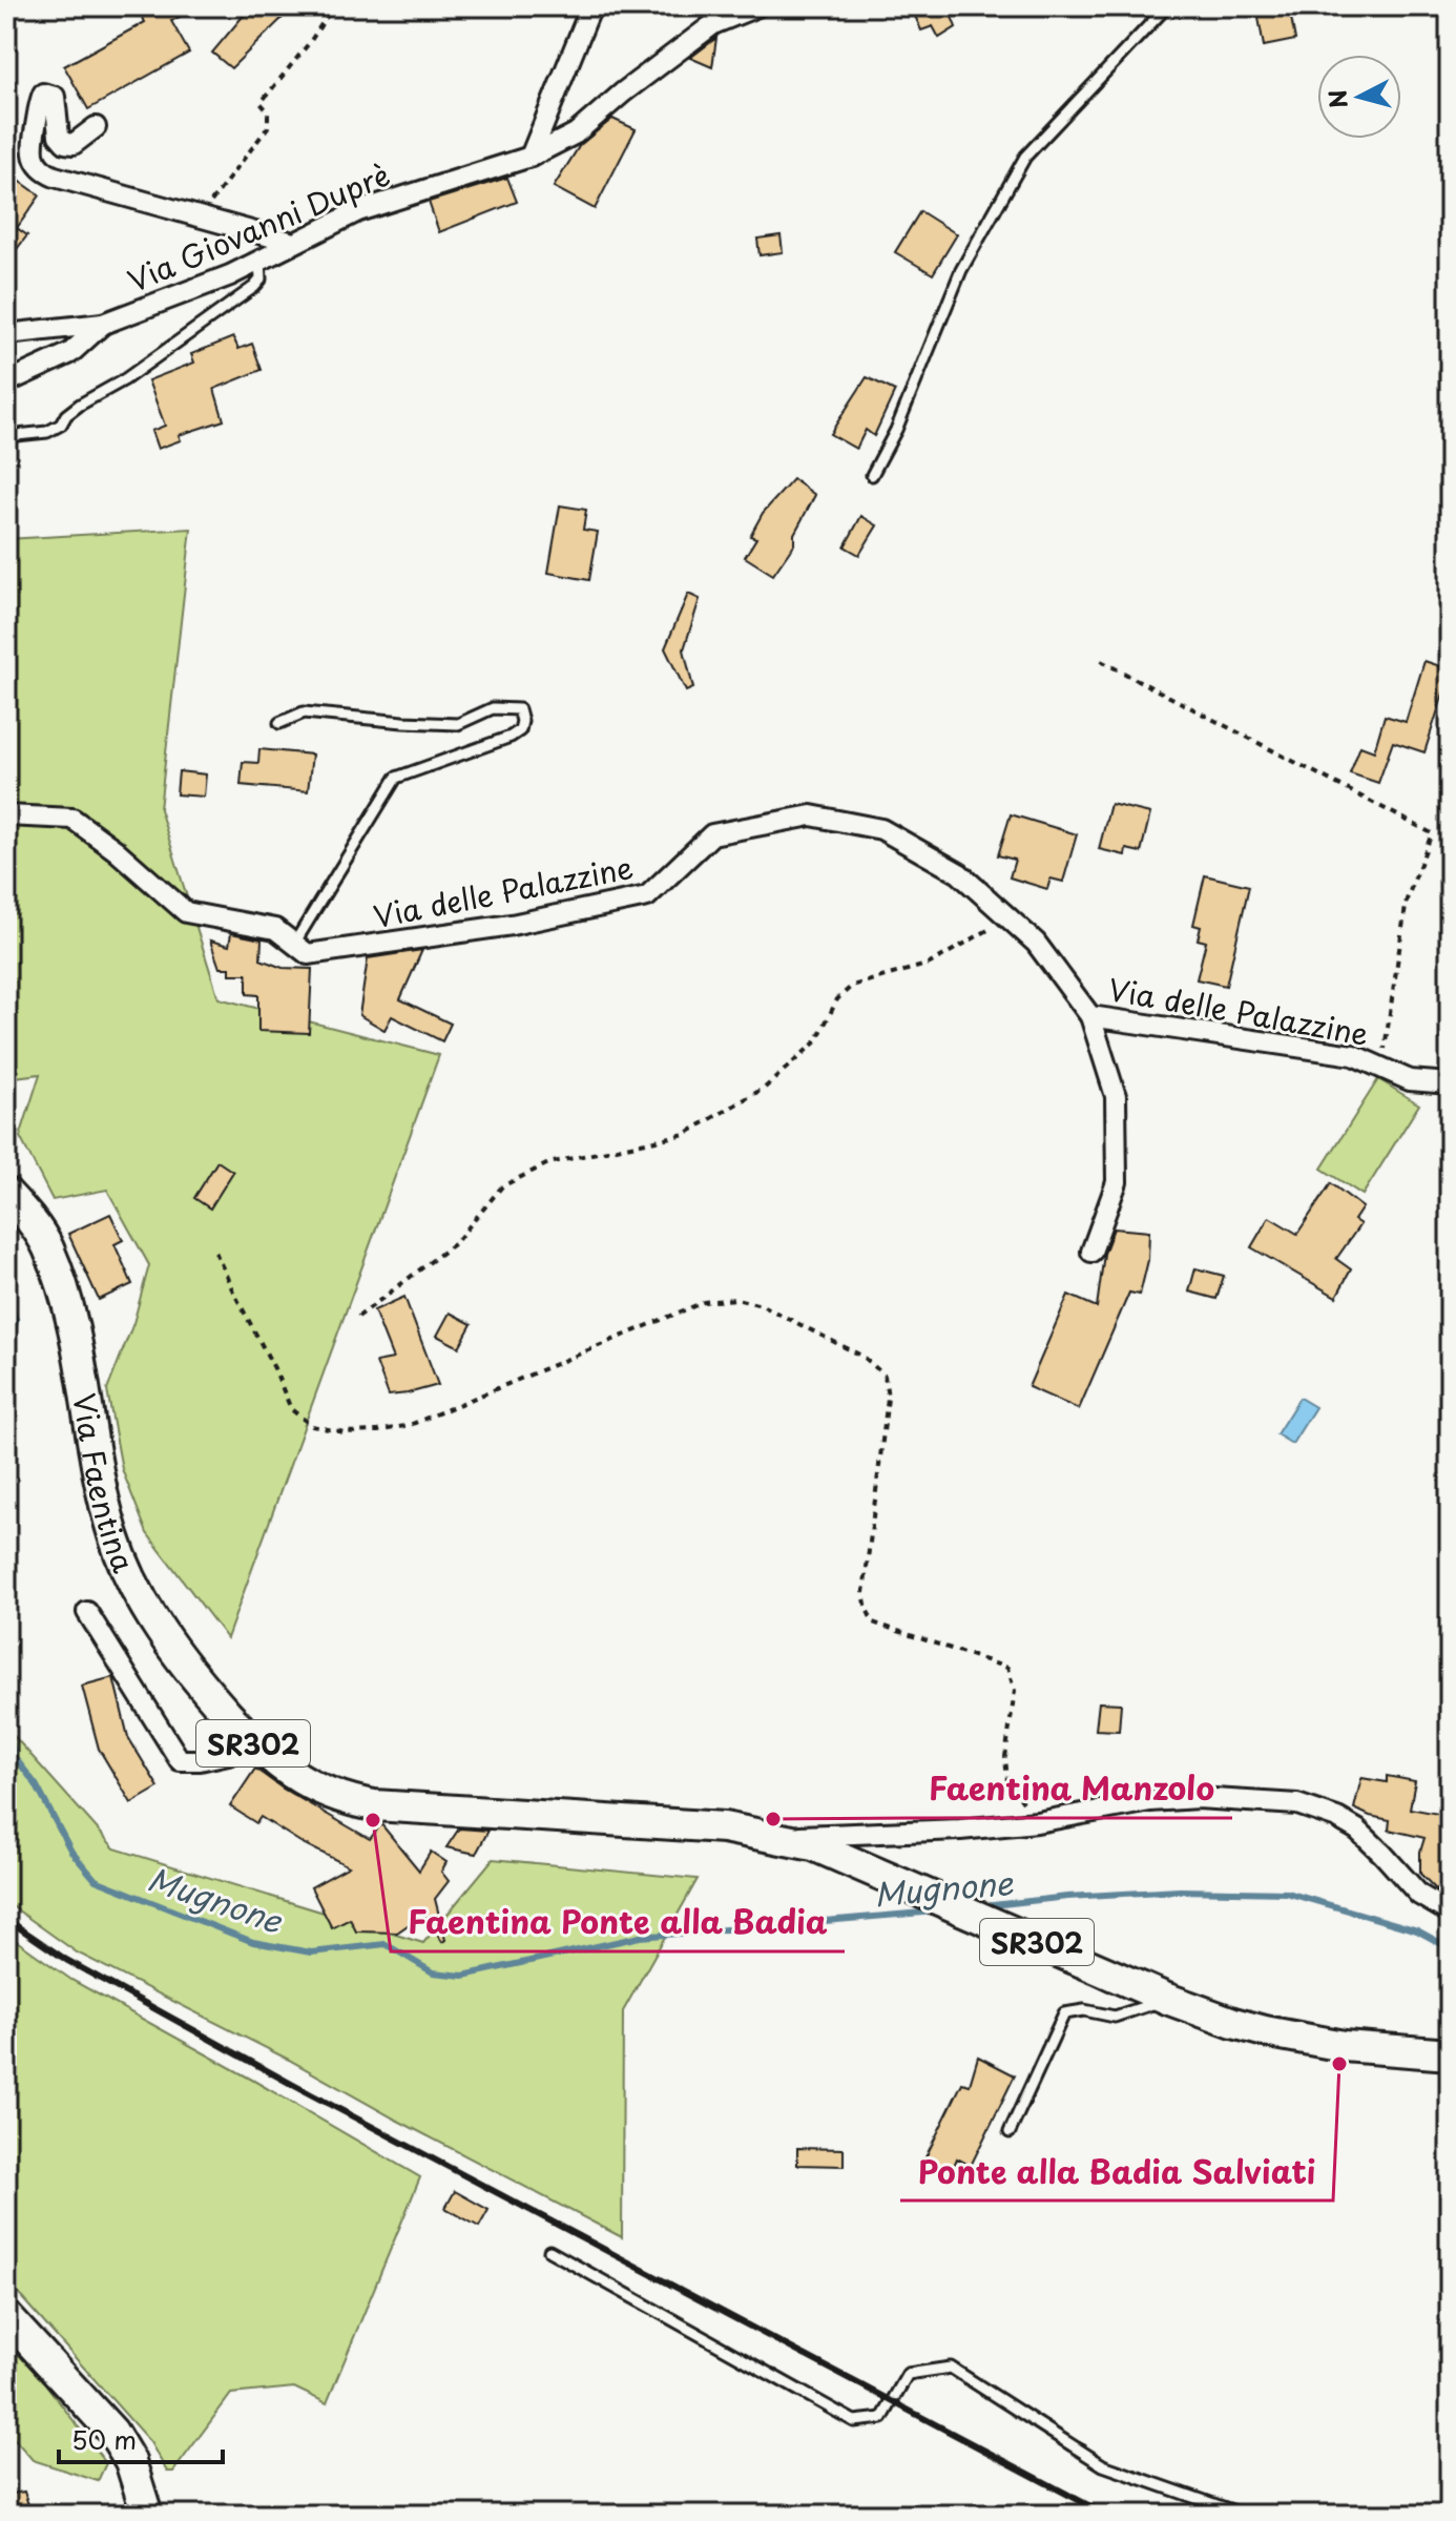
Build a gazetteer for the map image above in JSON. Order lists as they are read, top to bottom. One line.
{"streets":{"main road":["Via Faentina","SR302"],"street":["Via Giovanni Duprè","Via delle Palazzine"]},"crossings":[["Via Faentina","SR302"]],"water":["Mugnone"],"places":["Faentina Manzolo","Faentina Ponte alla Badia","Ponte alla Badia Salviati"],"scale_bar":"50 m","north":"left"}
